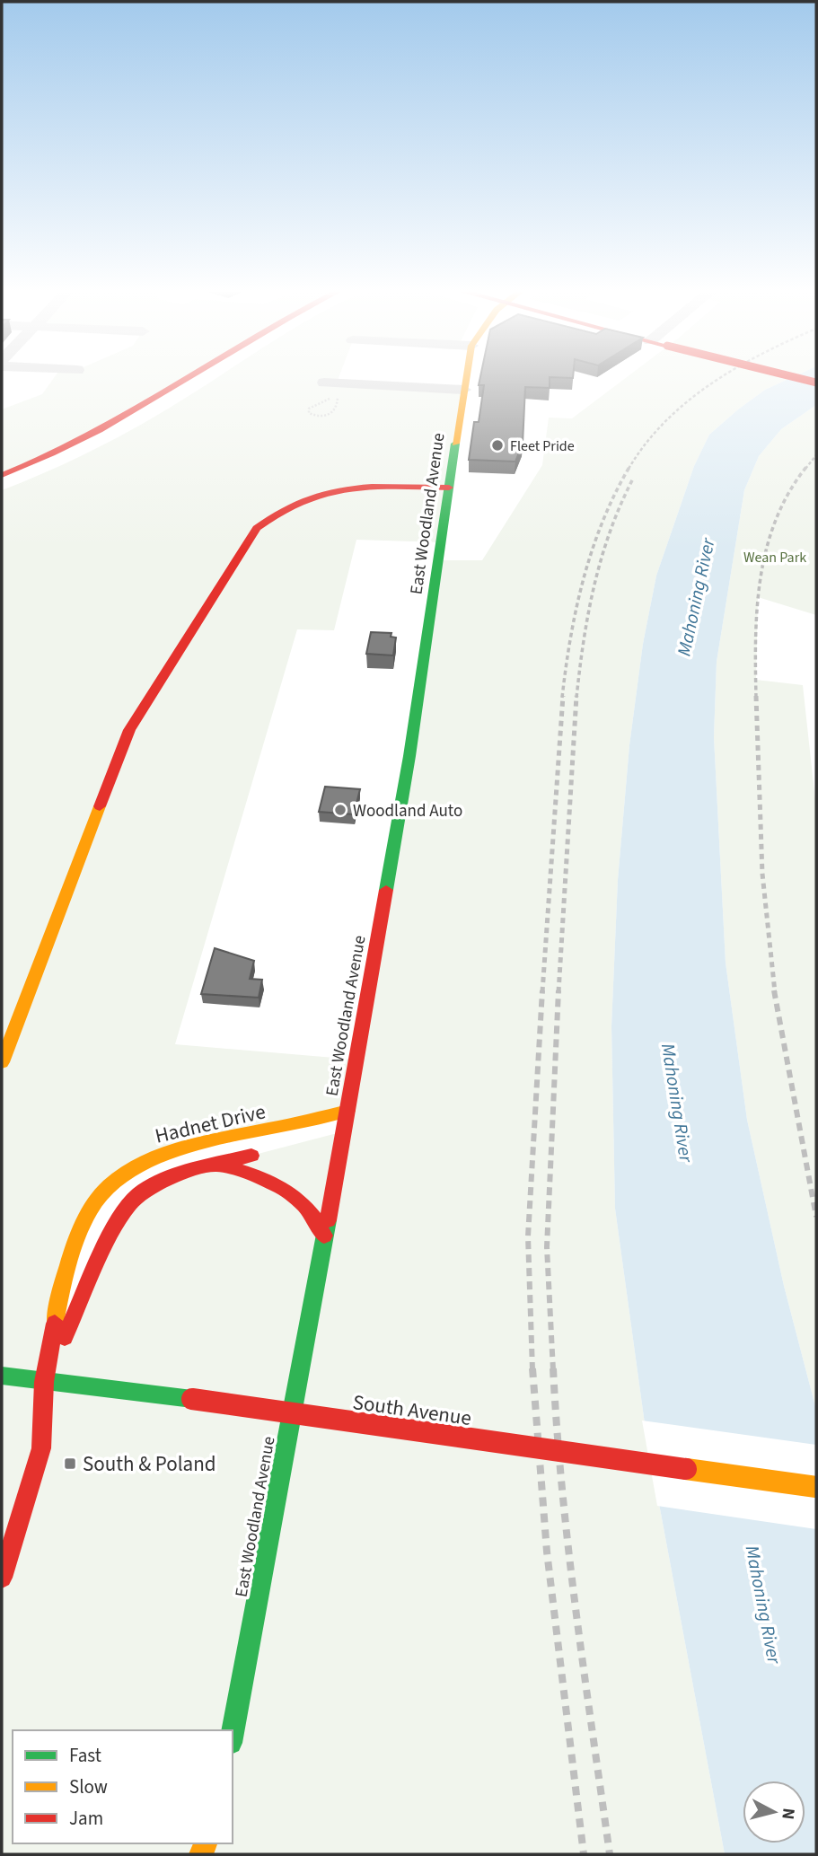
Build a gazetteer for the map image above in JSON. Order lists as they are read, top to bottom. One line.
{"streets":{"main road":["East Woodland Avenue","Hadnet Drive","South Avenue"]},"crossings":[["East Woodland Avenue","Hadnet Drive"],["Hadnet Drive","South Avenue"]],"water":["Mahoning River"],"parks":["Wean Park"],"places":{"other":["Fleet Pride","Woodland Auto"],"transit":["South & Poland"]},"legend":["Fast","Slow","Jam"],"north":"right"}
